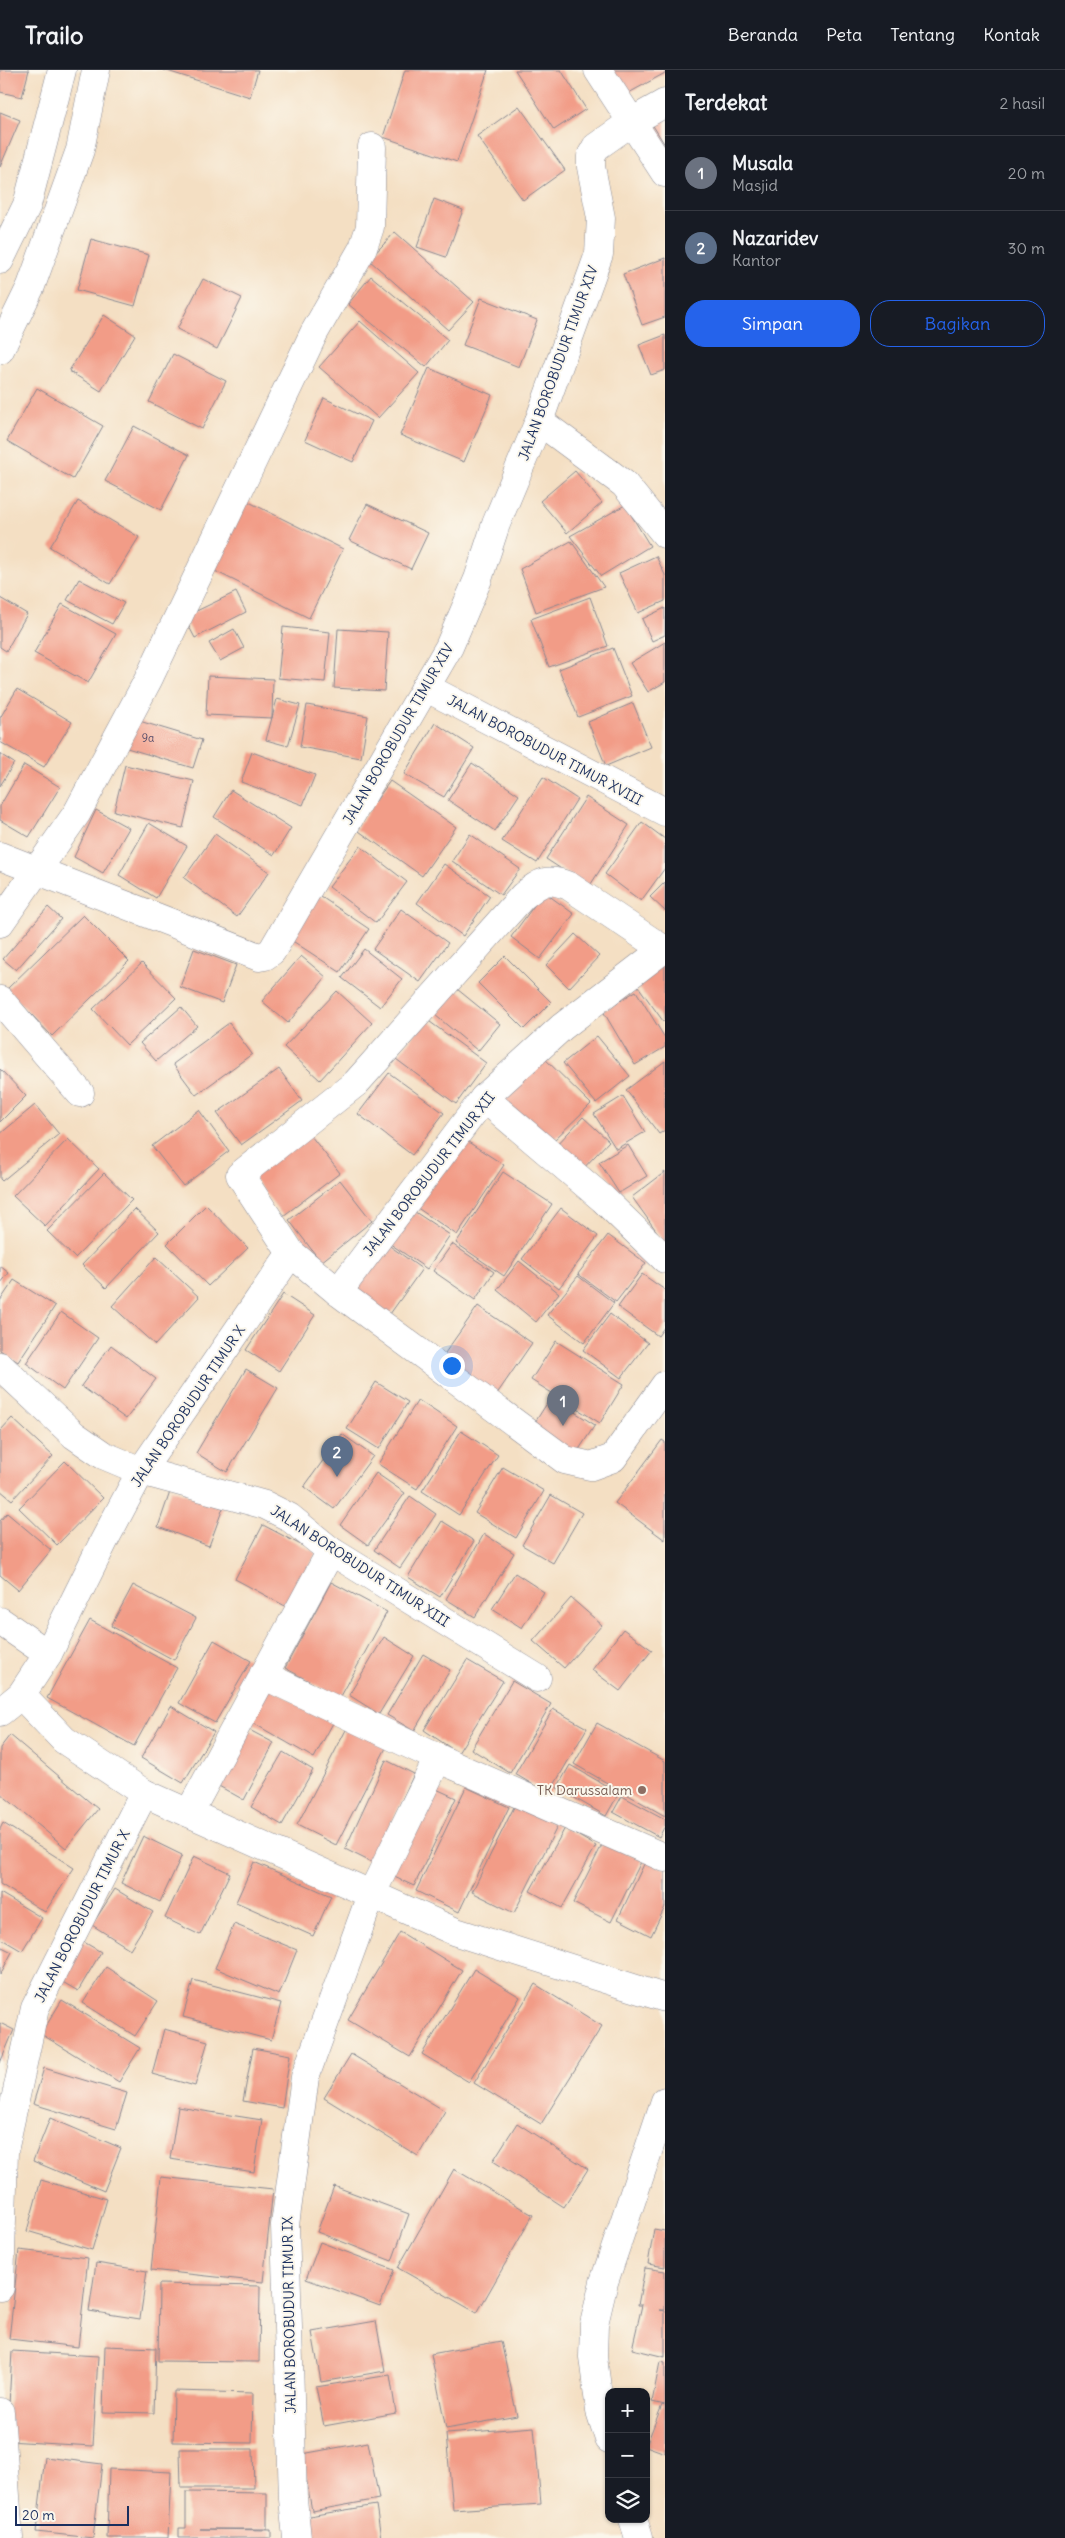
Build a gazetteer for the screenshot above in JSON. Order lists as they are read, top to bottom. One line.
{"streets":{"street":["JALAN BOROBUDUR TIMUR XIV","JALAN BOROBUDUR TIMUR XVIII","JALAN BOROBUDUR TIMUR XII","JALAN BOROBUDUR TIMUR X","JALAN BOROBUDUR TIMUR XIII","JALAN BOROBUDUR TIMUR IX"]},"crossings":[["JALAN BOROBUDUR TIMUR XIV","JALAN BOROBUDUR TIMUR XVIII"],["JALAN BOROBUDUR TIMUR X","JALAN BOROBUDUR TIMUR XIII"]],"places":["TK Darussalam"],"house_numbers":["9a"],"scale_bar":"20 m","page":{"header":"Trailo","nav":["Beranda","Peta","Tentang","Kontak"],"heading":["Terdekat","2 hasil"],"list":[{"mark":"1","name":"Musala","note":"Masjid","value":"20 m"},{"mark":"2","name":"Nazaridev","note":"Kantor","value":"30 m"}],"buttons":["Simpan","Bagikan"],"pins":["1","2"],"map_buttons":["+","−"],"scale":"20 m"}}
